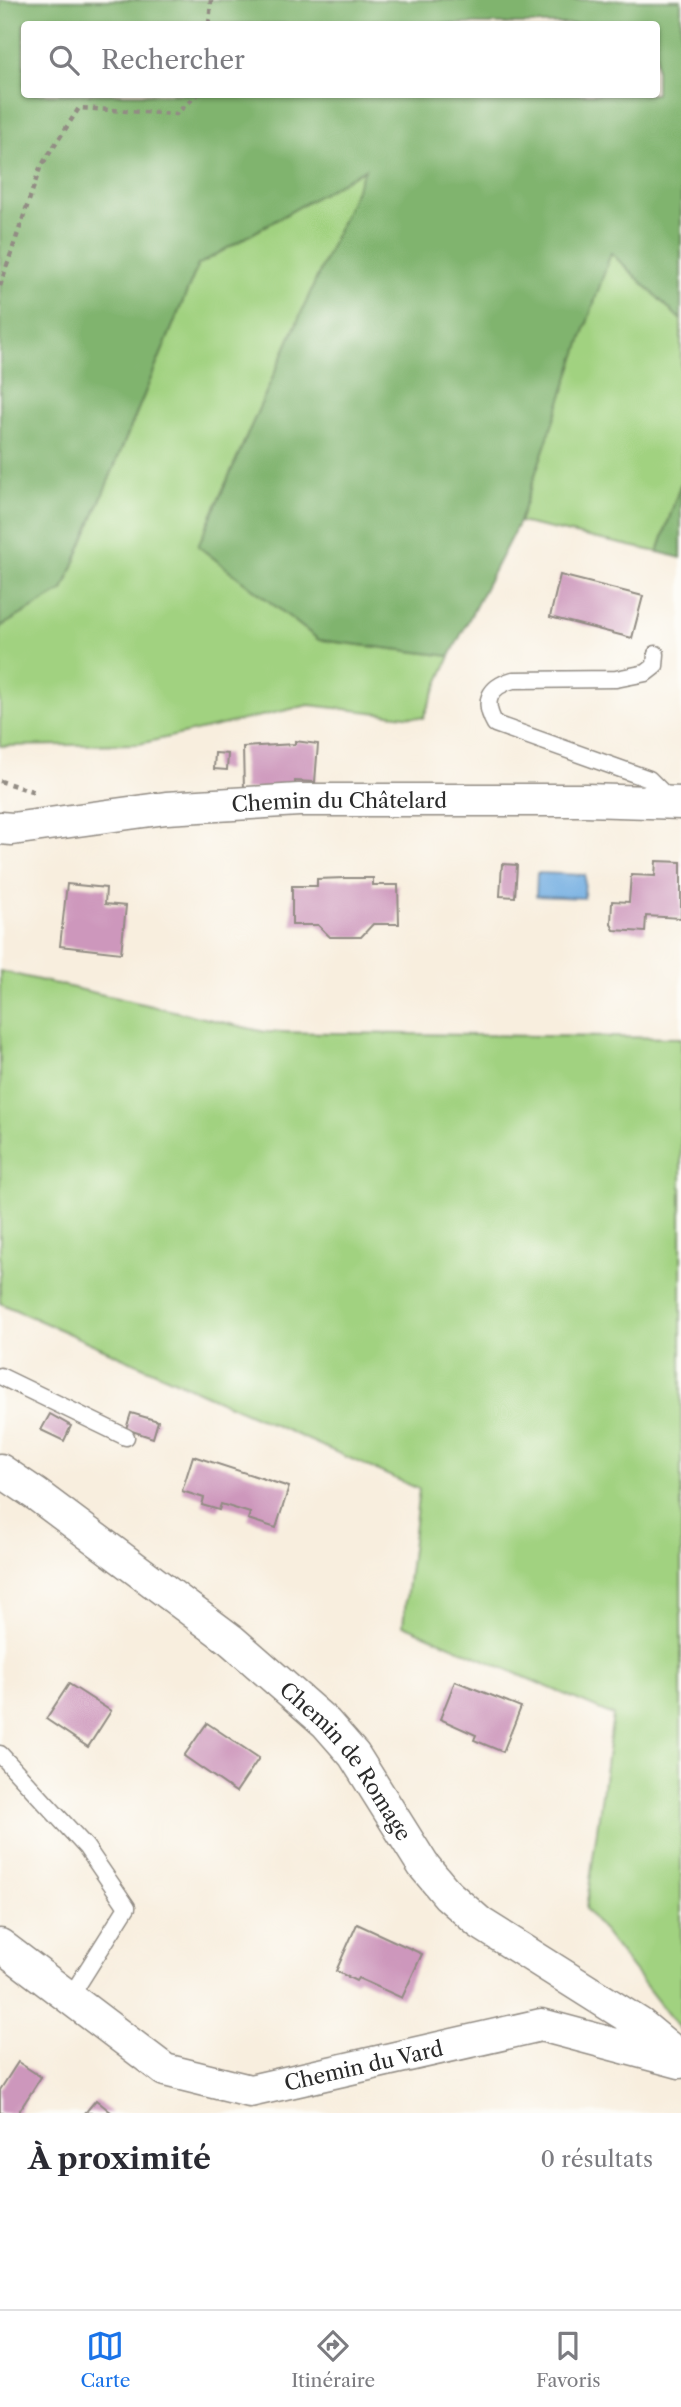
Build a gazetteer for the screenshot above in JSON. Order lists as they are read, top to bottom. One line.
{"streets":{"street":["Chemin du Châtelard","Chemin de Romage","Chemin du Vard"]},"page":{"search":"Rechercher","heading":["À proximité","0 résultats"],"nav":["Carte","Itinéraire","Favoris"]}}
